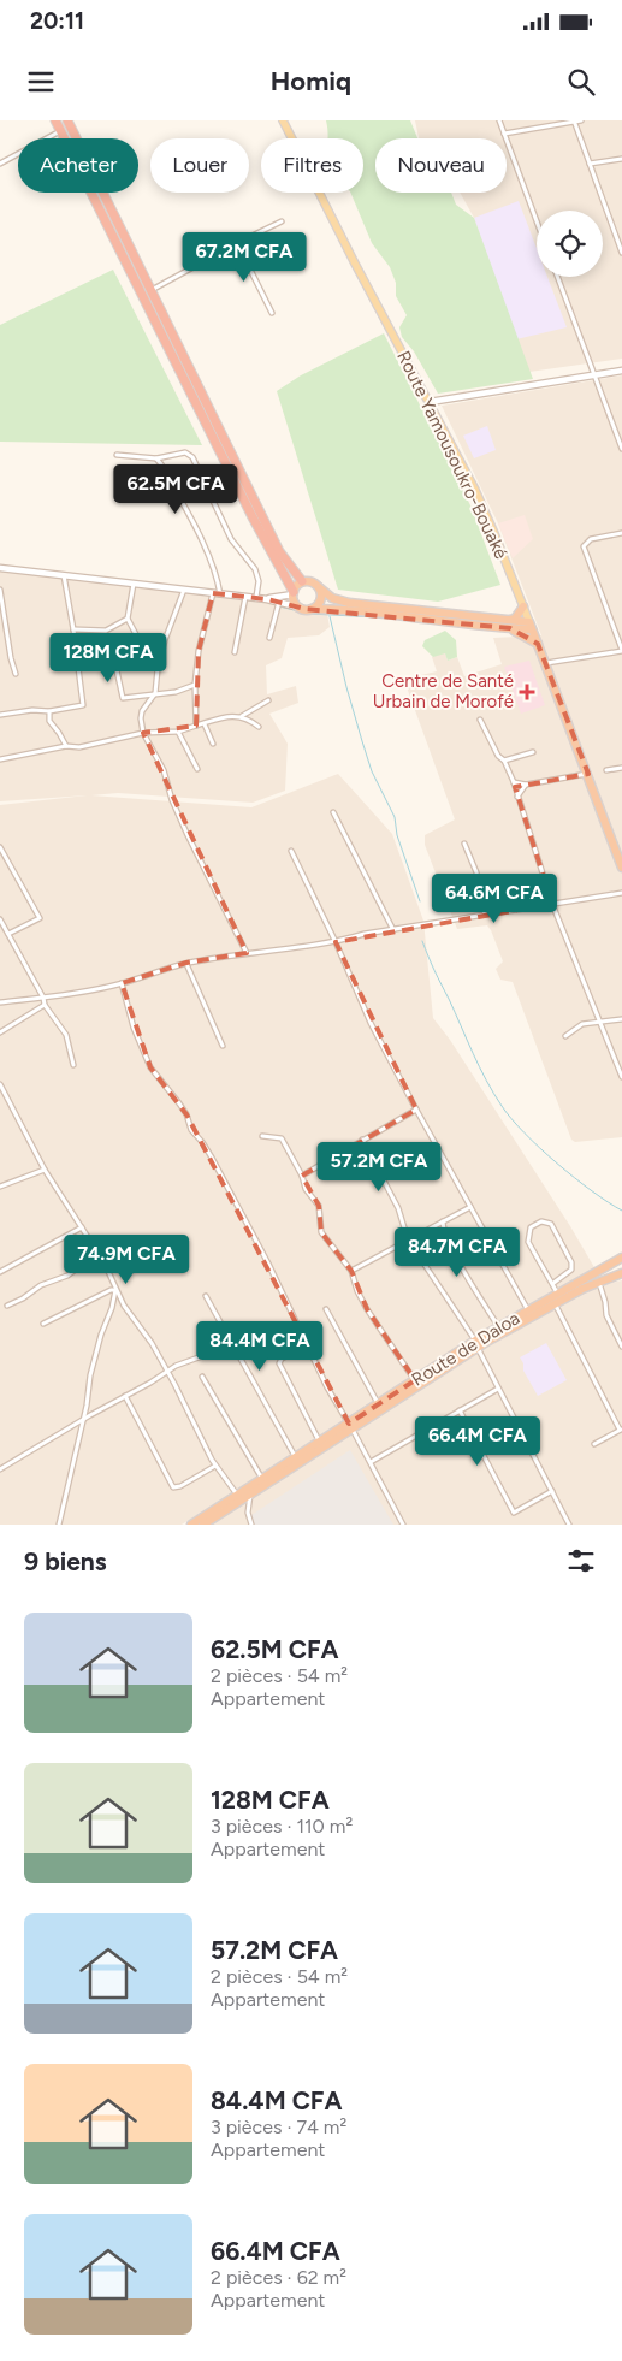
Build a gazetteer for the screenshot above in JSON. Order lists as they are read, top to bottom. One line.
{"streets":{"highway":["Route Yamousoukro-Bouaké","Route de Daloa"]},"places":{"health":["Centre de Santé Urbain de Morofé"]},"page":{"status":"20:11","header":"Homiq","chip":["Acheter","Louer","Filtres","Nouveau"],"price":["67.2M CFA","62.5M CFA","128M CFA","64.6M CFA","57.2M CFA","84.7M CFA","74.9M CFA","84.4M CFA","66.4M CFA"],"heading":"9 biens","list":[{"name":"62.5M CFA","note":"2 pièces · 54 m² · Appartement"},{"name":"128M CFA","note":"3 pièces · 110 m² · Appartement"},{"name":"57.2M CFA","note":"2 pièces · 54 m² · Appartement"},{"name":"84.4M CFA","note":"3 pièces · 74 m² · Appartement"},{"name":"66.4M CFA","note":"2 pièces · 62 m² · Appartement"}]}}
